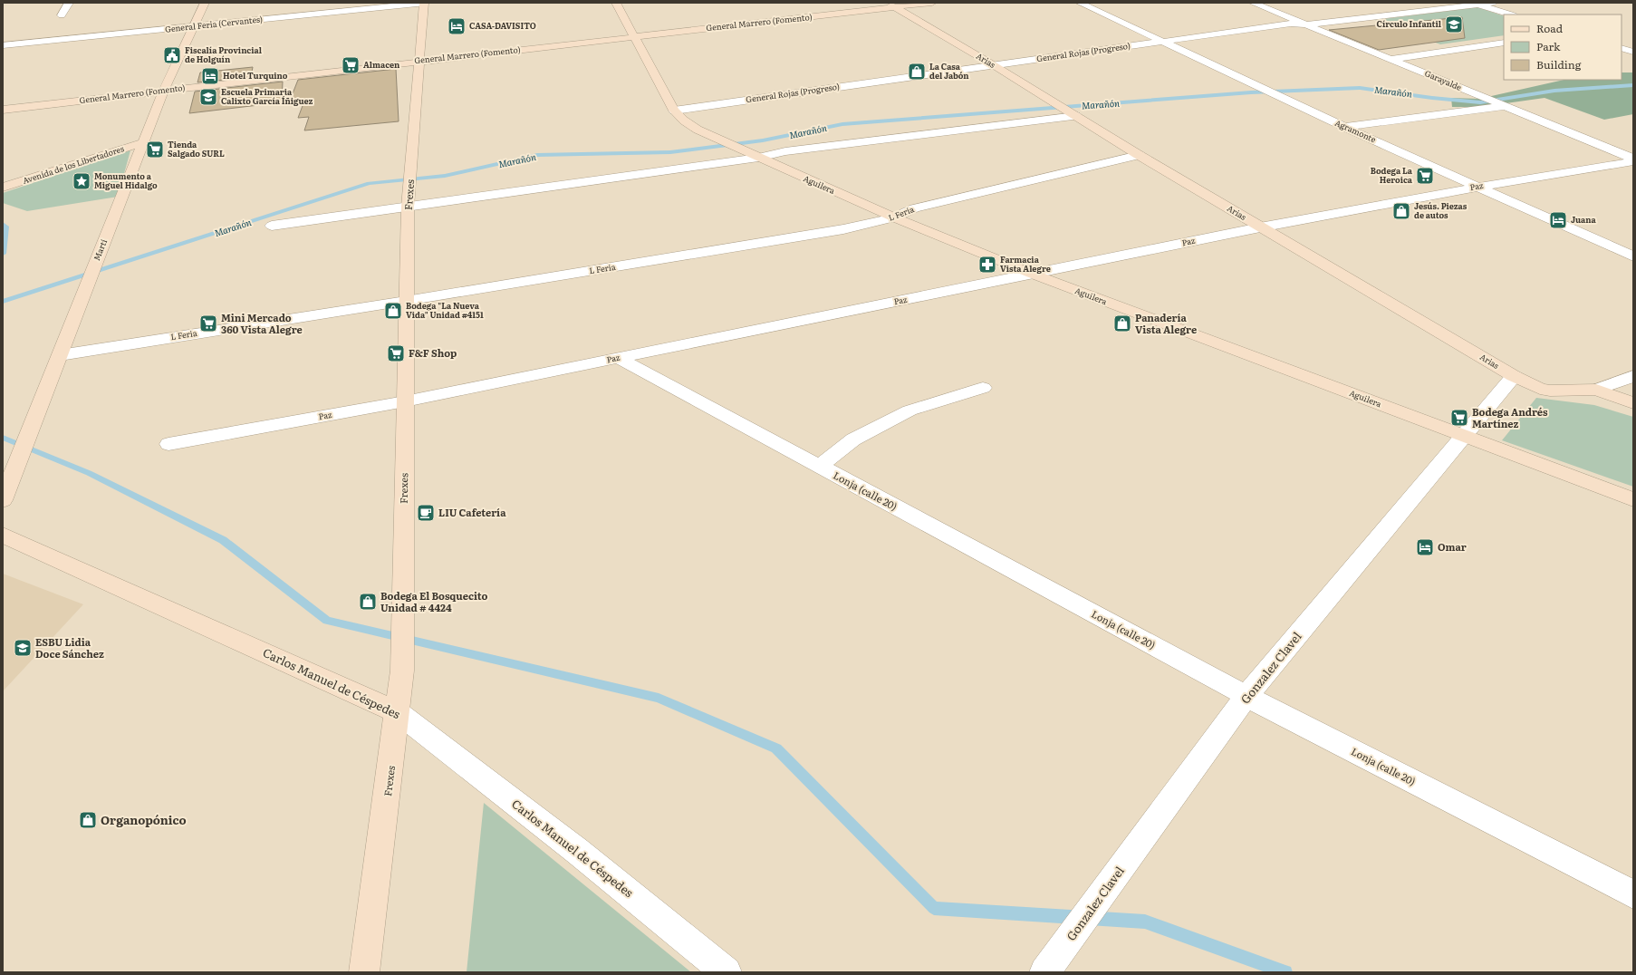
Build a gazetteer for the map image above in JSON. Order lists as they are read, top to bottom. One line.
{"streets":{"street":["General Marrero (Fomento)","General Feria (Cervantes)","General Rojas (Progreso)","Arias","Garayalde","Agramonte","Avenida de los Libertadores","Aguilera","Paz","Frexes","L Feria","Martí","Lonja (calle 20)","Gonzalez Clavel","Carlos Manuel de Céspedes"]},"crossings":[["General Marrero (Fomento)","Arias"],["General Marrero (Fomento)","Aguilera"],["General Marrero (Fomento)","Frexes"],["General Marrero (Fomento)","Martí"],["General Feria (Cervantes)","Frexes"],["General Feria (Cervantes)","Martí"],["General Rojas (Progreso)","Arias"],["General Rojas (Progreso)","Garayalde"],["General Rojas (Progreso)","Agramonte"],["General Rojas (Progreso)","Aguilera"],["Arias","Paz"],["Arias","L Feria"],["Arias","Gonzalez Clavel"],["Garayalde","Paz"],["Agramonte","Paz"],["Avenida de los Libertadores","Martí"],["Aguilera","Paz"],["Aguilera","L Feria"],["Aguilera","Gonzalez Clavel"],["Paz","Frexes"],["Paz","Lonja (calle 20)"],["Frexes","L Feria"],["Frexes","Carlos Manuel de Céspedes"],["L Feria","Martí"],["Lonja (calle 20)","Gonzalez Clavel"]],"water":["Marañón"],"places":{"school or university":["Círculo Infantil","Escuela Primaria Calixto García Íñiguez","ESBU Lidia Doce Sánchez"],"hotel":["CASA-DAVISITO","Hotel Turquino","Juana","Omar"],"public building":["Fiscalía Provincial de Holguín"],"supermarket":["Almacen","Tienda Salgado SURL","Bodega La Heroica","Mini Mercado 360 Vista Alegre","F&F Shop","Bodega Andrés Martínez"],"shop":["La Casa del Jabón","Jesús. Piezas de autos","Bodega \"La Nueva Vida\" Unidad #4151","Panadería Vista Alegre","Bodega El Bosquecito Unidad # 4424","Organopónico"],"place":["Monumento a Miguel Hidalgo"],"pharmacy":["Farmacia Vista Alegre"],"cafe":["LIU Cafetería"]},"legend":["Road","Park","Building"]}
